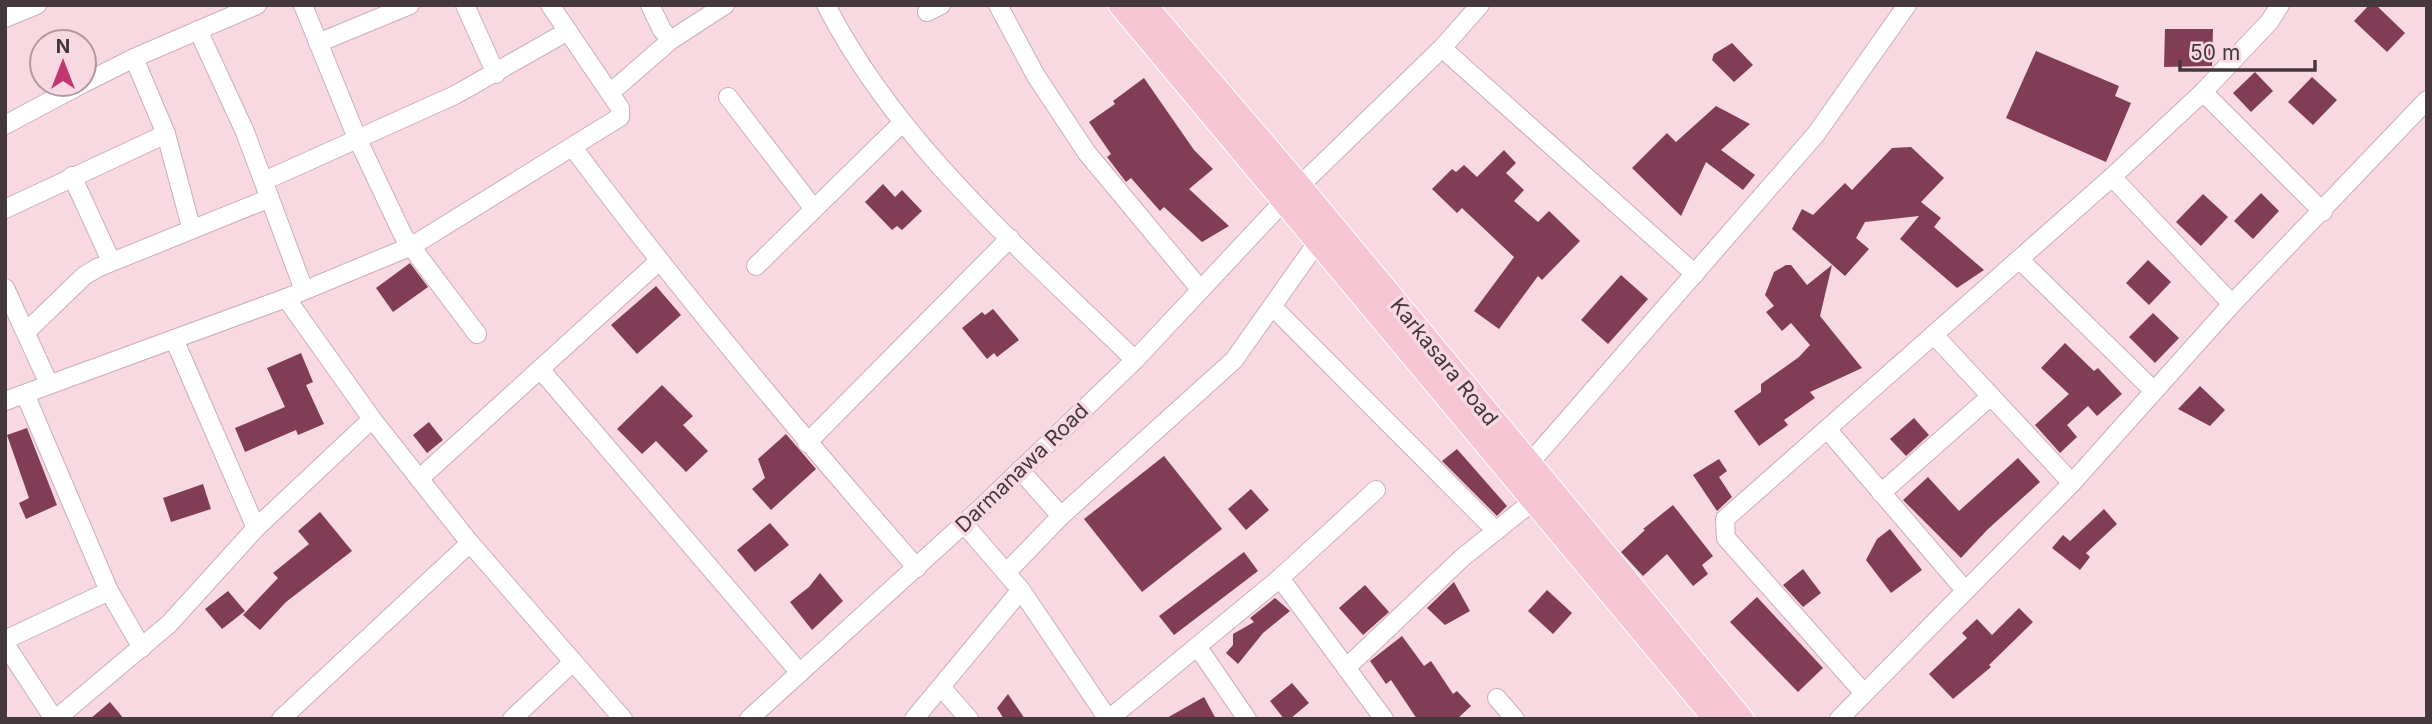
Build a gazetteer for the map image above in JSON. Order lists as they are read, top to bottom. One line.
{"streets":{"main road":["Karkasara Road"],"street":["Darmanawa Road"]},"crossings":[["Karkasara Road","Darmanawa Road"]],"scale_bar":"50 m","north":"top"}
